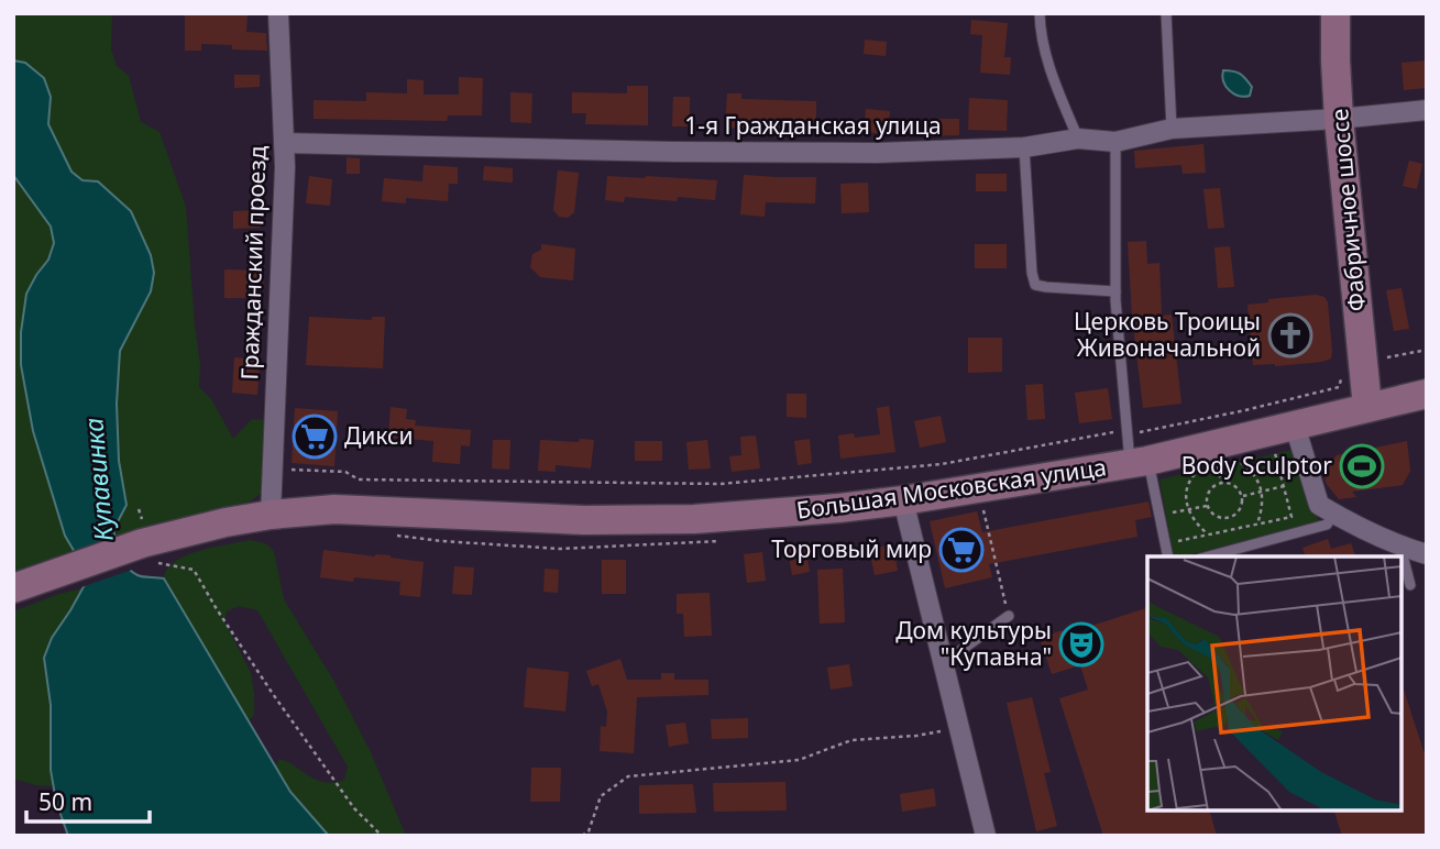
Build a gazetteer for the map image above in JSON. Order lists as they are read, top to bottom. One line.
{"streets":{"main road":["Фабричное шоссе","Большая Московская улица"],"street":["1-я Гражданская улица","Гражданский проезд"]},"crossings":[["1-я Гражданская улица","Фабричное шоссе"],["1-я Гражданская улица","Гражданский проезд"],["Фабричное шоссе","Большая Московская улица"],["Гражданский проезд","Большая Московская улица"]],"water":["Купавинка"],"places":{"church":["Церковь Троицы Живоначальной"],"supermarket":["Дикси","Торговый мир"],"sports":["Body Sculptor"],"theatre":["Дом культуры \"Купавна\""]},"scale_bar":"50 m"}
